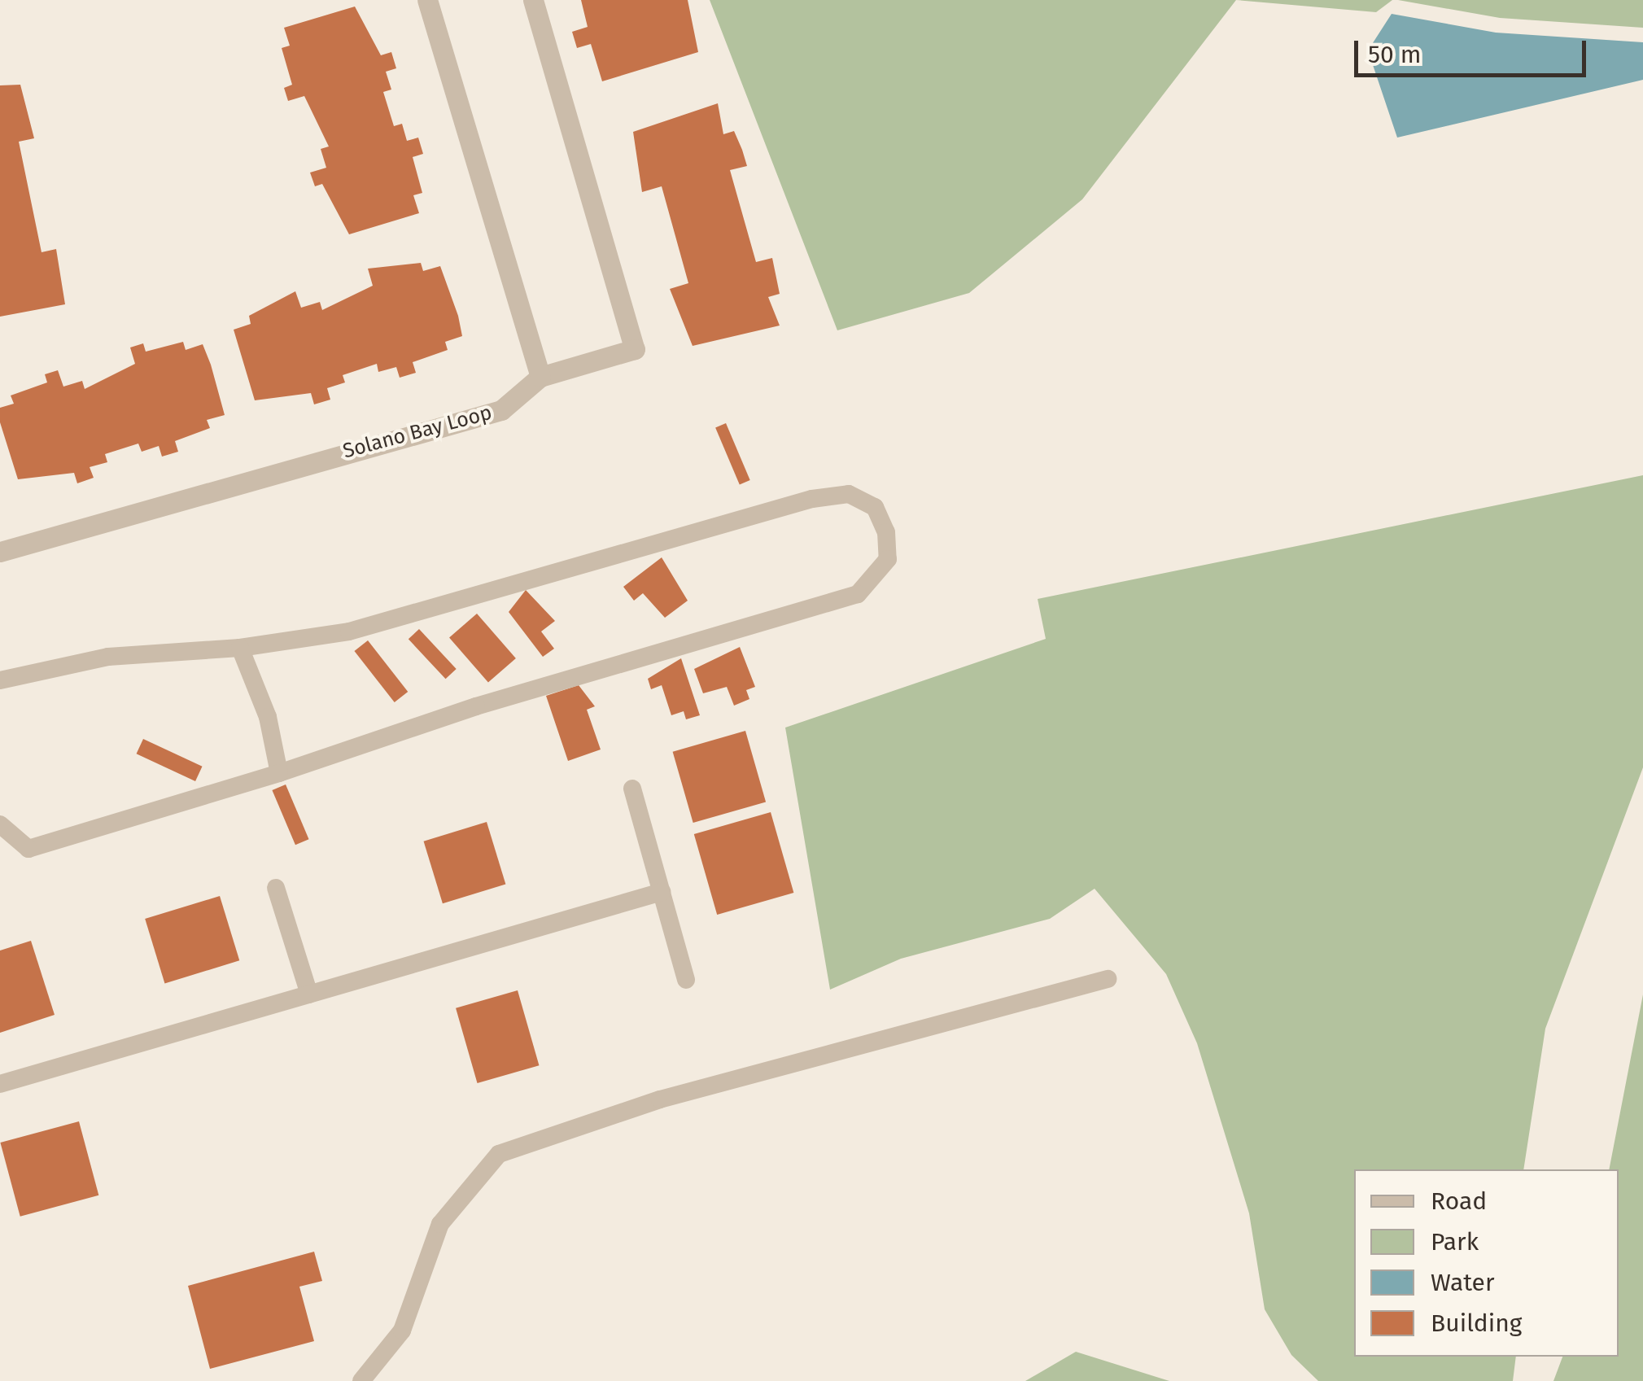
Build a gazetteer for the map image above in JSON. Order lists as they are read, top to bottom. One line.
{"streets":{"street":["Solano Bay Loop"]},"legend":["Road","Park","Water","Building"],"scale_bar":"50 m"}
